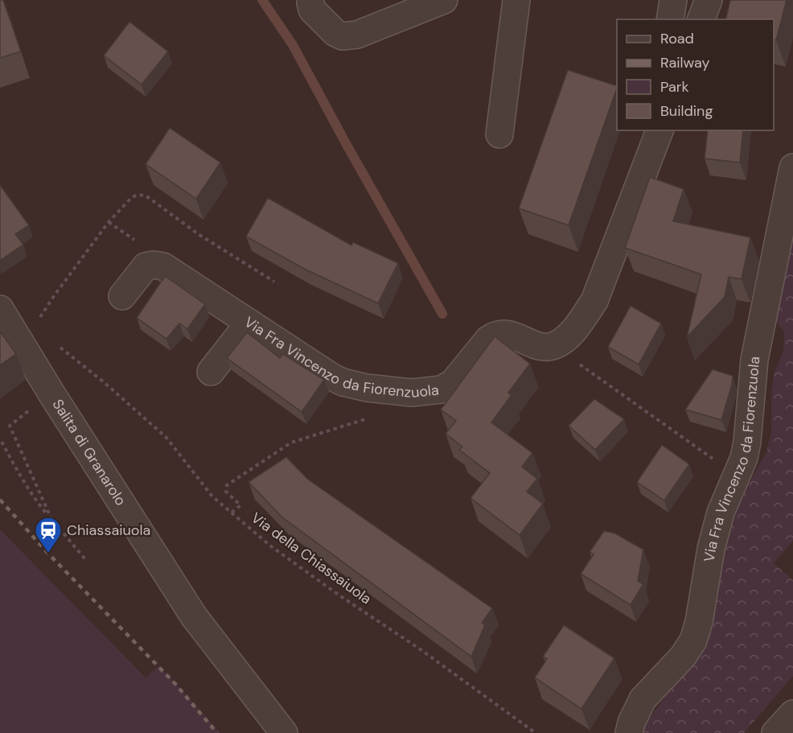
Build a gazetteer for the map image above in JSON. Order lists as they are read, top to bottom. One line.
{"streets":{"street":["Via Fra Vincenzo da Fiorenzuola","Salita di Granarolo"],"path":["Via della Chiassaiuola"]},"places":{"station":["Chiassaiuola"]},"legend":["Road","Railway","Park","Building"]}
